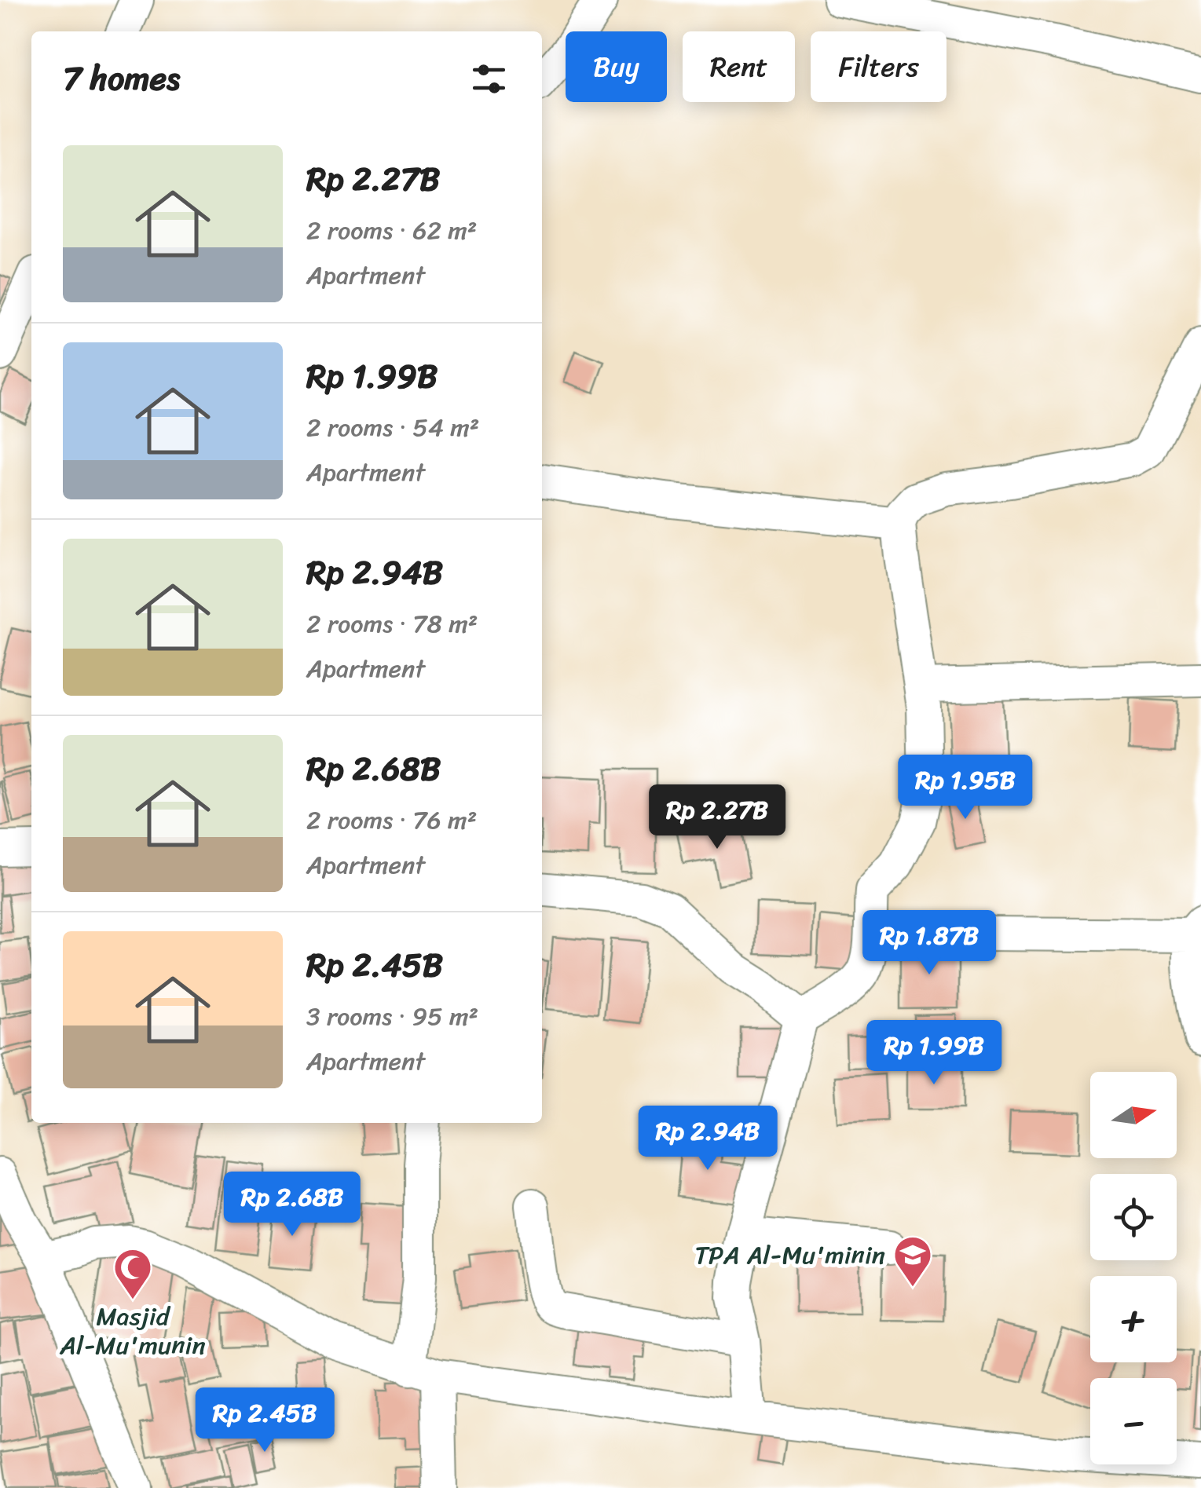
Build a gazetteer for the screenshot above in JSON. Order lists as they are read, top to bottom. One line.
{"places":{"school or university":["TPA Al-Mu'minin"],"mosque":["Masjid Al-Mu'munin"]},"north":"right","page":{"chip":["Buy","Rent","Filters"],"heading":"7 homes","list":[{"name":"Rp 2.27B","note":"2 rooms · 62 m² · Apartment"},{"name":"Rp 1.99B","note":"2 rooms · 54 m² · Apartment"},{"name":"Rp 2.94B","note":"2 rooms · 78 m² · Apartment"},{"name":"Rp 2.68B","note":"2 rooms · 76 m² · Apartment"},{"name":"Rp 2.45B","note":"3 rooms · 95 m² · Apartment"}],"price":["Rp 1.95B","Rp 2.27B","Rp 1.87B","Rp 1.99B","Rp 2.94B","Rp 2.68B","Rp 2.45B"],"map_buttons":["+","−"]}}
